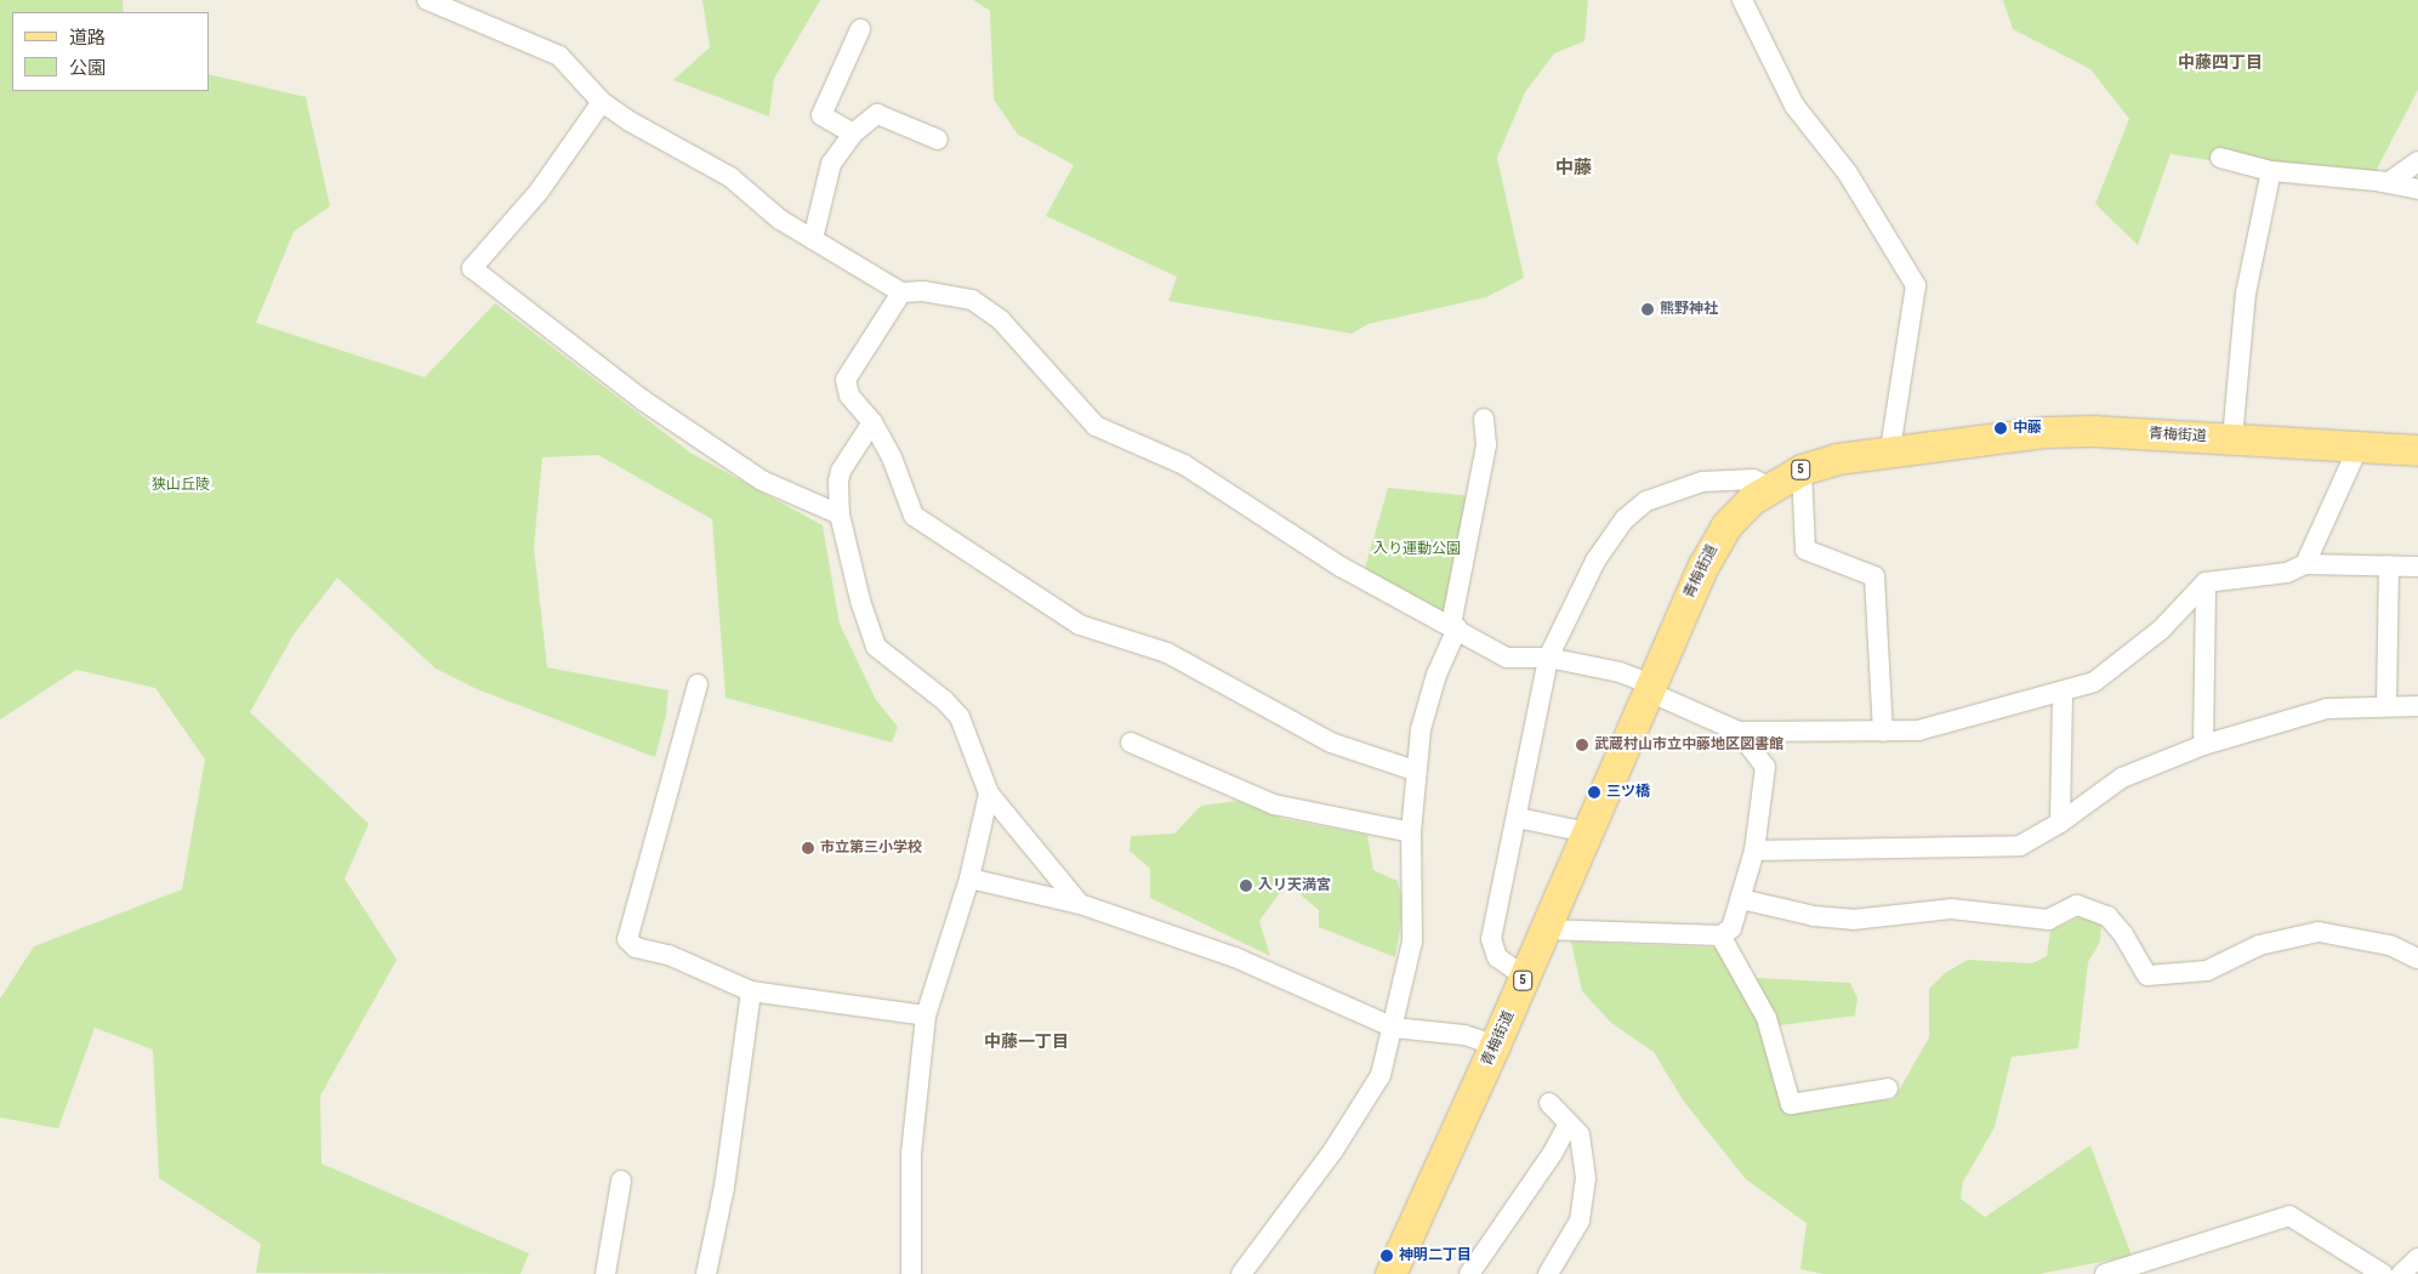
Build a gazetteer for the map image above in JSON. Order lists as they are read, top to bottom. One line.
{"streets":{"main road":["青梅街道","5"]},"districts":["中藤四丁目","中藤","中藤一丁目"],"parks":["狭山丘陵","入り運動公園"],"places":["熊野神社","中藤","武蔵村山市立中藤地区図書館","三ツ橋","市立第三小学校","入リ天満宮","神明二丁目"],"legend":["道路","公園"]}
